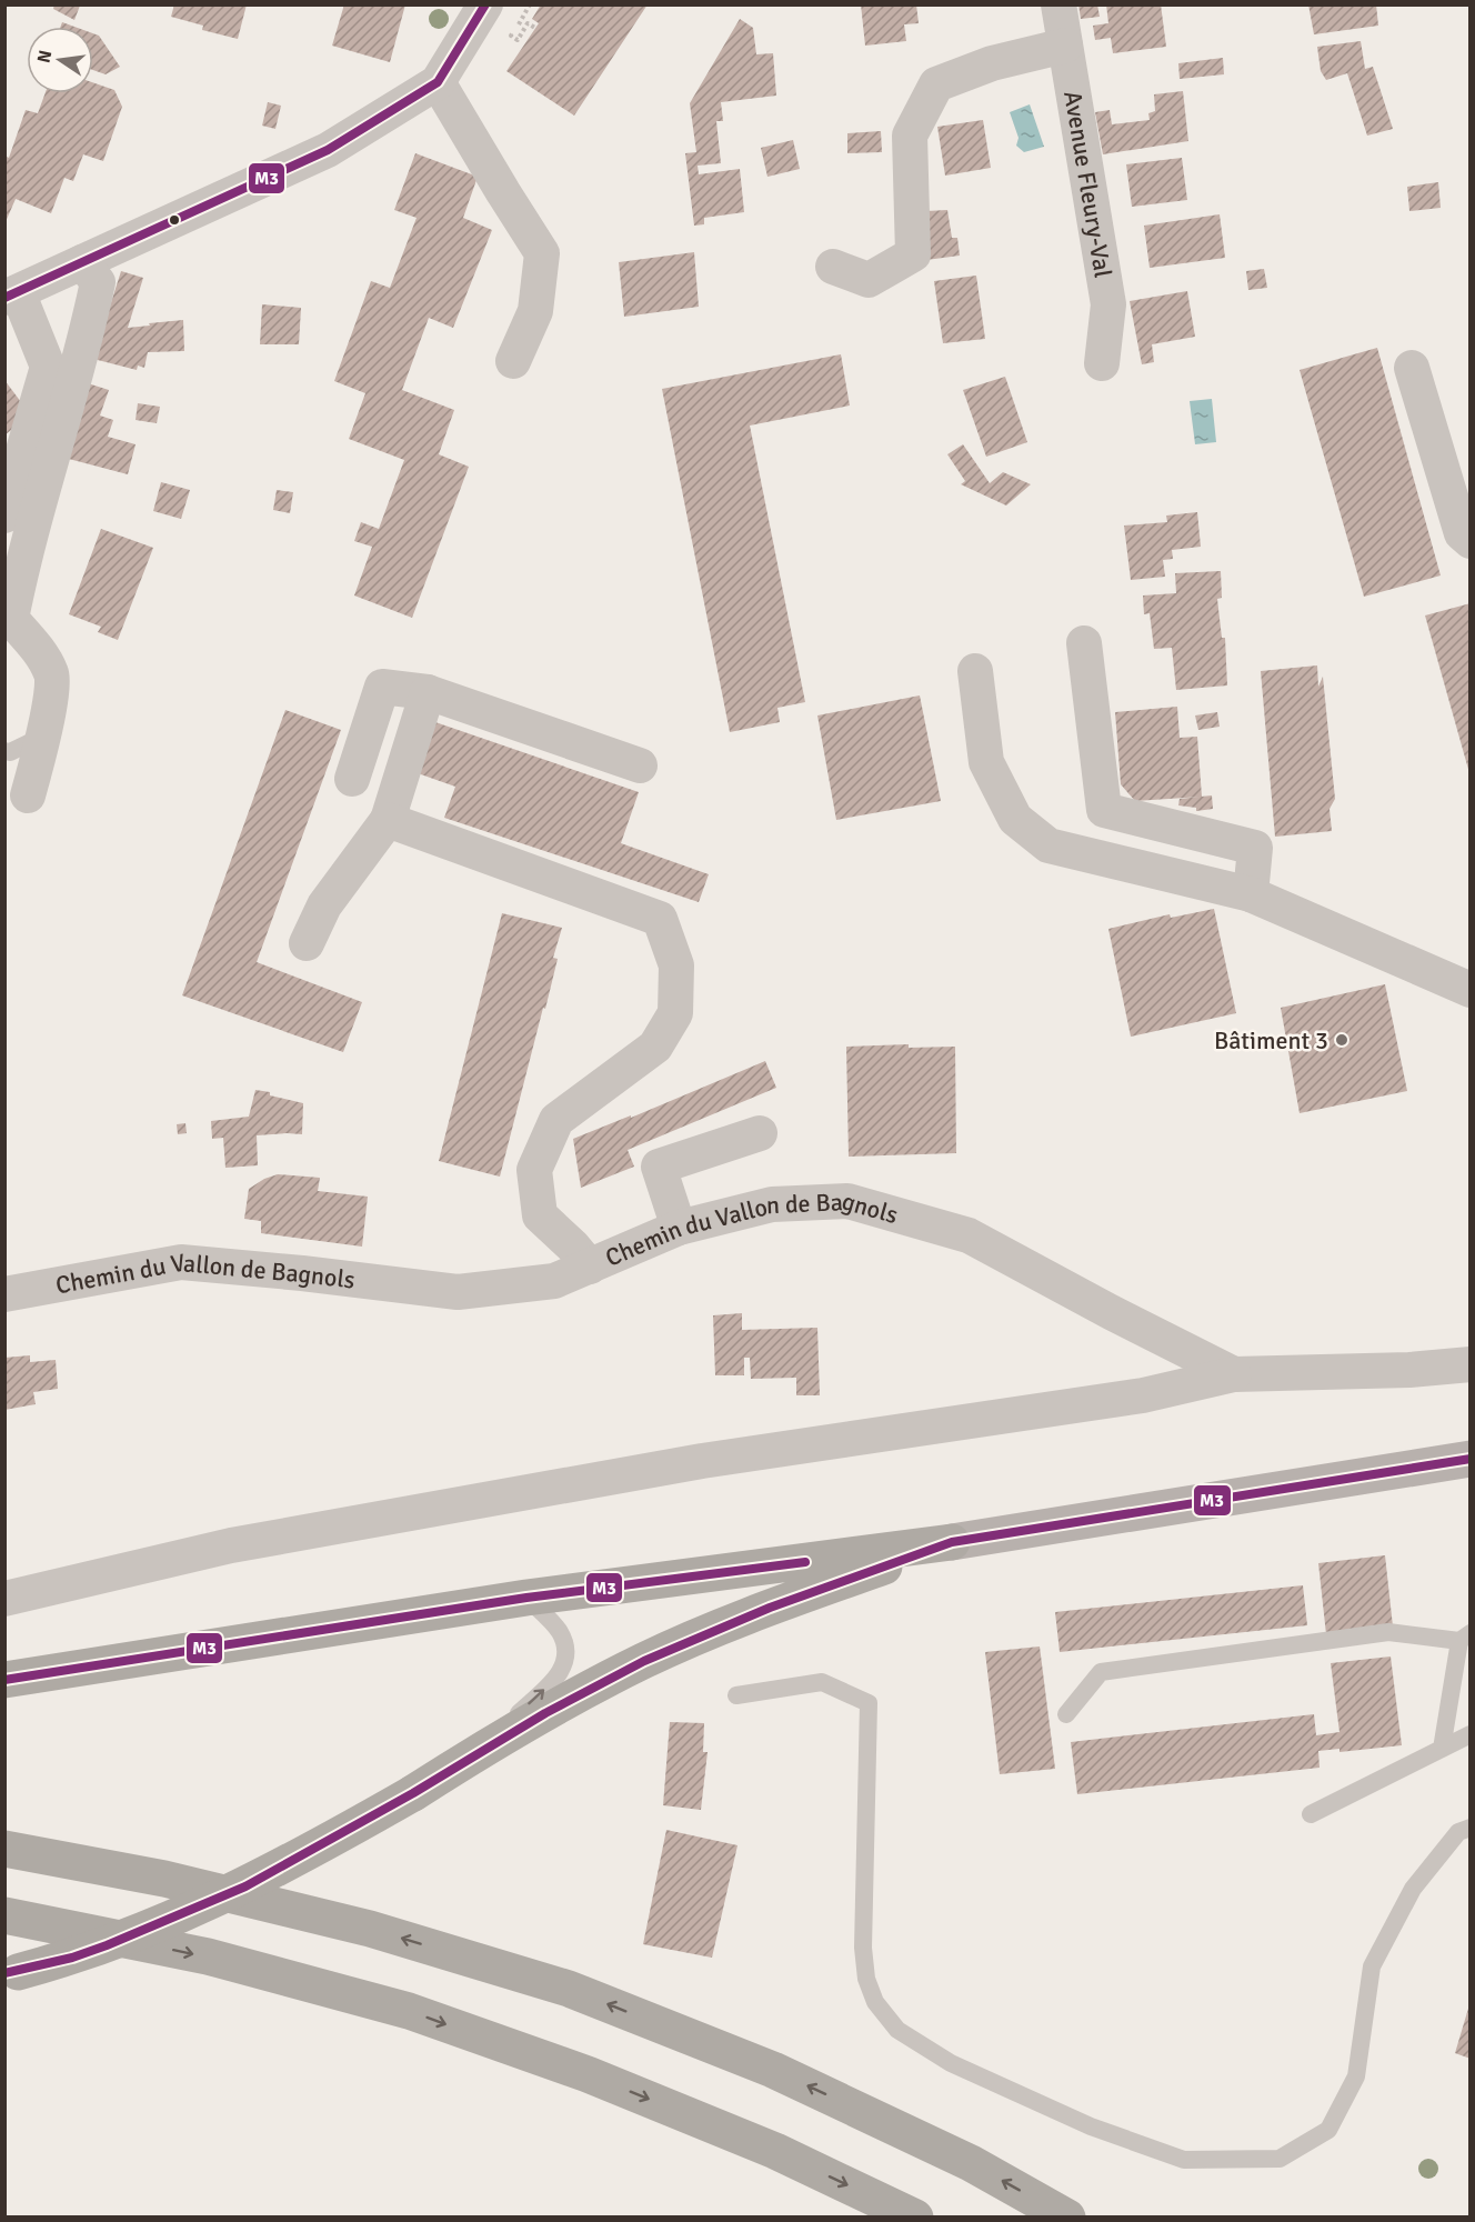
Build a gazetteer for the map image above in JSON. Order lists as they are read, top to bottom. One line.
{"streets":{"street":["Avenue Fleury-Val","Chemin du Vallon de Bagnols"]},"places":["Bâtiment 3"],"lines":["transit line M3"],"north":"left"}
